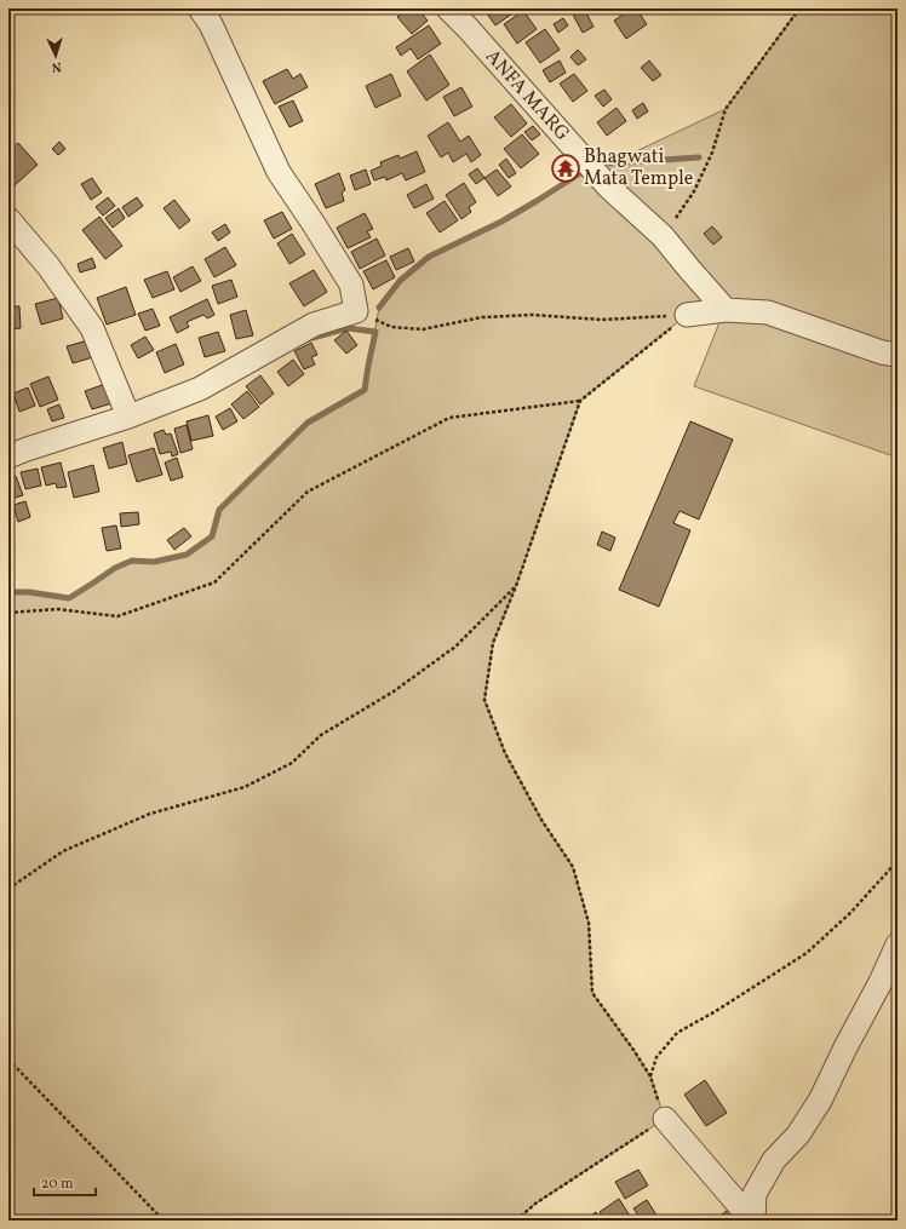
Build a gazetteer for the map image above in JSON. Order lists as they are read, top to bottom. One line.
{"streets":{"street":["ANFA MARG"]},"places":{"temple":["Bhagwati Mata Temple"]},"scale_bar":"20 m","north":"bottom"}
